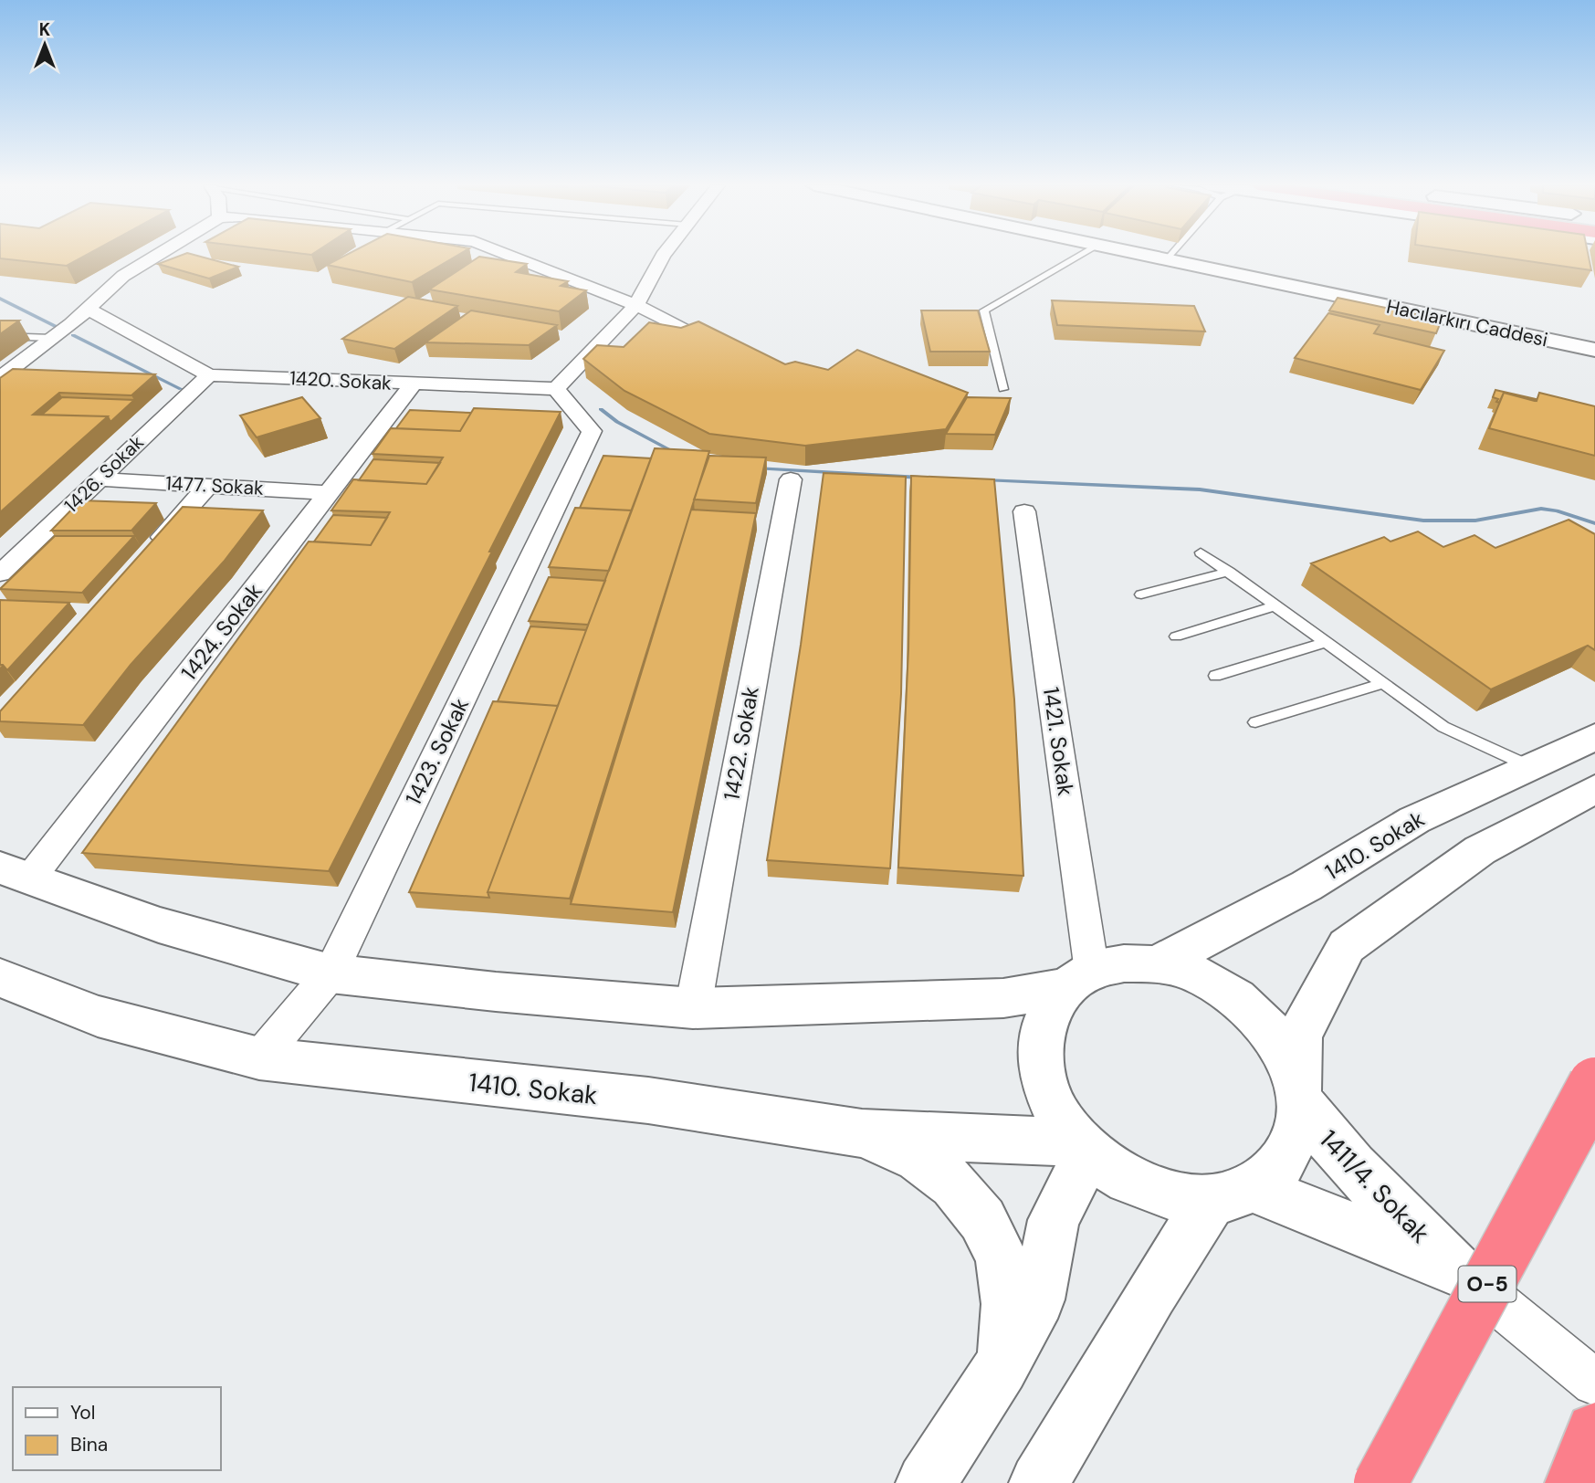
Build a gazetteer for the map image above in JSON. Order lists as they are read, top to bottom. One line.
{"streets":{"highway":["O-5"],"street":["Hacılarkırı Caddesi","1420. Sokak","1426. Sokak","1477. Sokak","1424. Sokak","1421. Sokak","1422. Sokak","1423. Sokak","1410. Sokak","1411/4. Sokak"]},"crossings":[["1420. Sokak","1426. Sokak"],["1420. Sokak","1424. Sokak"],["1420. Sokak","1423. Sokak"],["1426. Sokak","1477. Sokak"],["1477. Sokak","1424. Sokak"],["1421. Sokak","1411/4. Sokak"],["1423. Sokak","1410. Sokak"],["1410. Sokak","1411/4. Sokak"]],"legend":["Yol","Bina"],"north":"top"}
